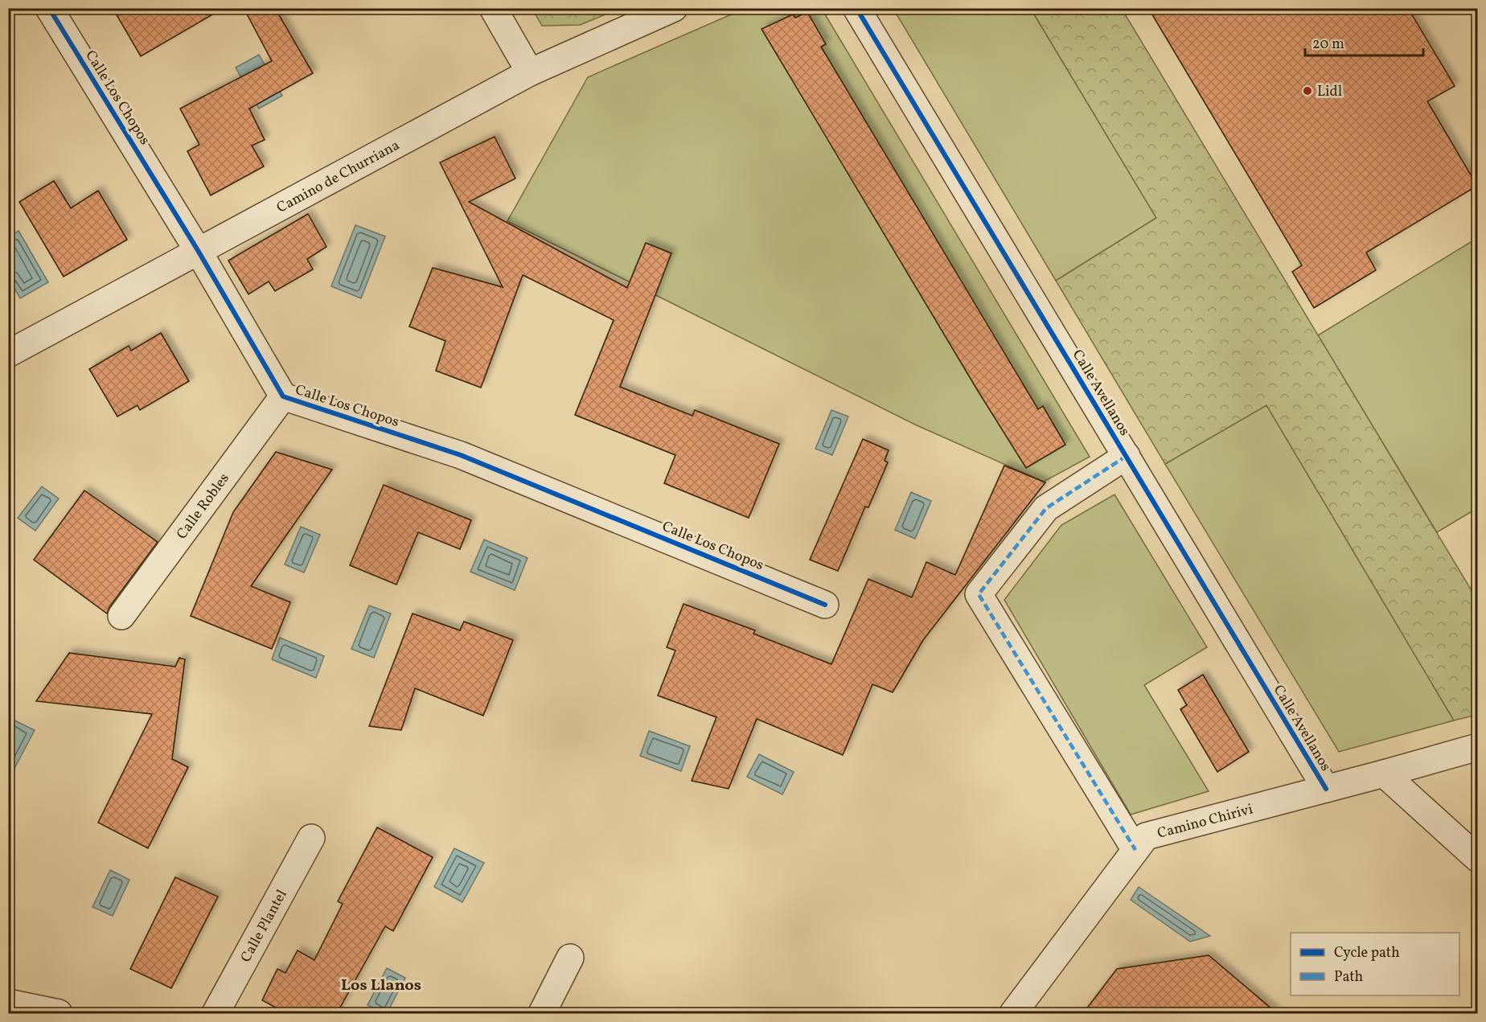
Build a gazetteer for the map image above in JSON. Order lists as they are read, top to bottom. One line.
{"streets":{"street":["Calle Los Chopos","Camino de Churriana","Calle Avellanos","Calle Robles","Camino Chirivi","Calle Plantel"]},"crossings":[["Calle Los Chopos","Camino de Churriana"],["Calle Los Chopos","Calle Robles"],["Calle Avellanos","Camino Chirivi"]],"districts":["Los Llanos"],"places":["Lidl"],"legend":["Cycle path","Path"],"scale_bar":"20 m"}
